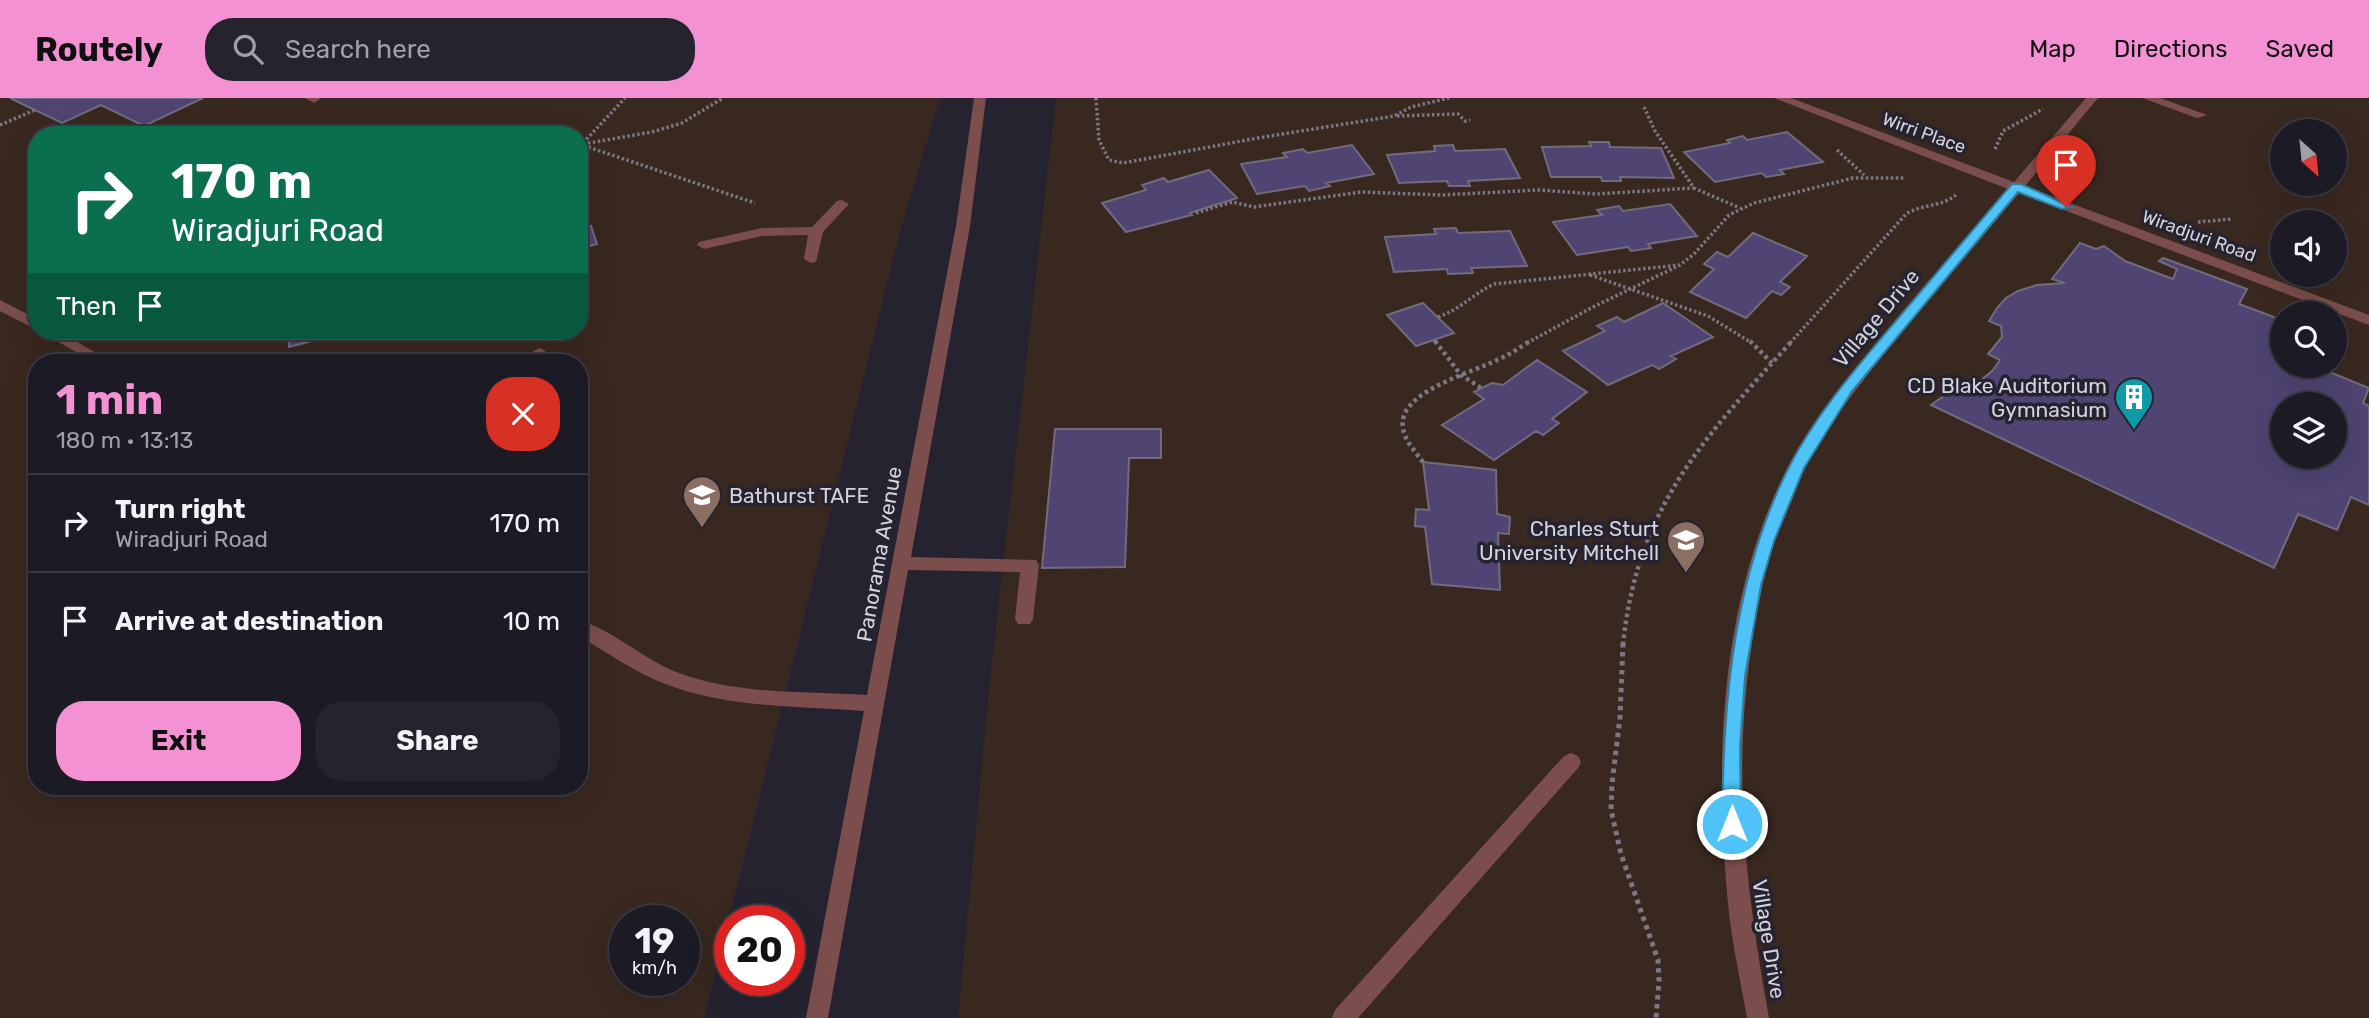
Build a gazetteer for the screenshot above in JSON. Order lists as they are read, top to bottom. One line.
{"streets":{"street":["Wirri Place","Wiradjuri Road","Village Drive","Panorama Avenue"]},"crossings":[["Wirri Place","Wiradjuri Road"],["Wirri Place","Village Drive"],["Wiradjuri Road","Village Drive"]],"places":{"building":["CD Blake Auditorium Gymnasium"],"school or university":["Bathurst TAFE","Charles Sturt University Mitchell"]},"north":"bottom right","page":{"header":"Routely","search":"Search here","nav":["Map","Directions","Saved"],"turn":["170 m","Wiradjuri Road"],"then":"Then","heading":["1 min","180 m · 13:13"],"list":[{"name":"Turn right","note":"Wiradjuri Road","value":"170 m"},{"name":"Arrive at destination","value":"10 m"}],"buttons":["Exit","Share"],"speed":"19 km/h","limit":"20"}}
